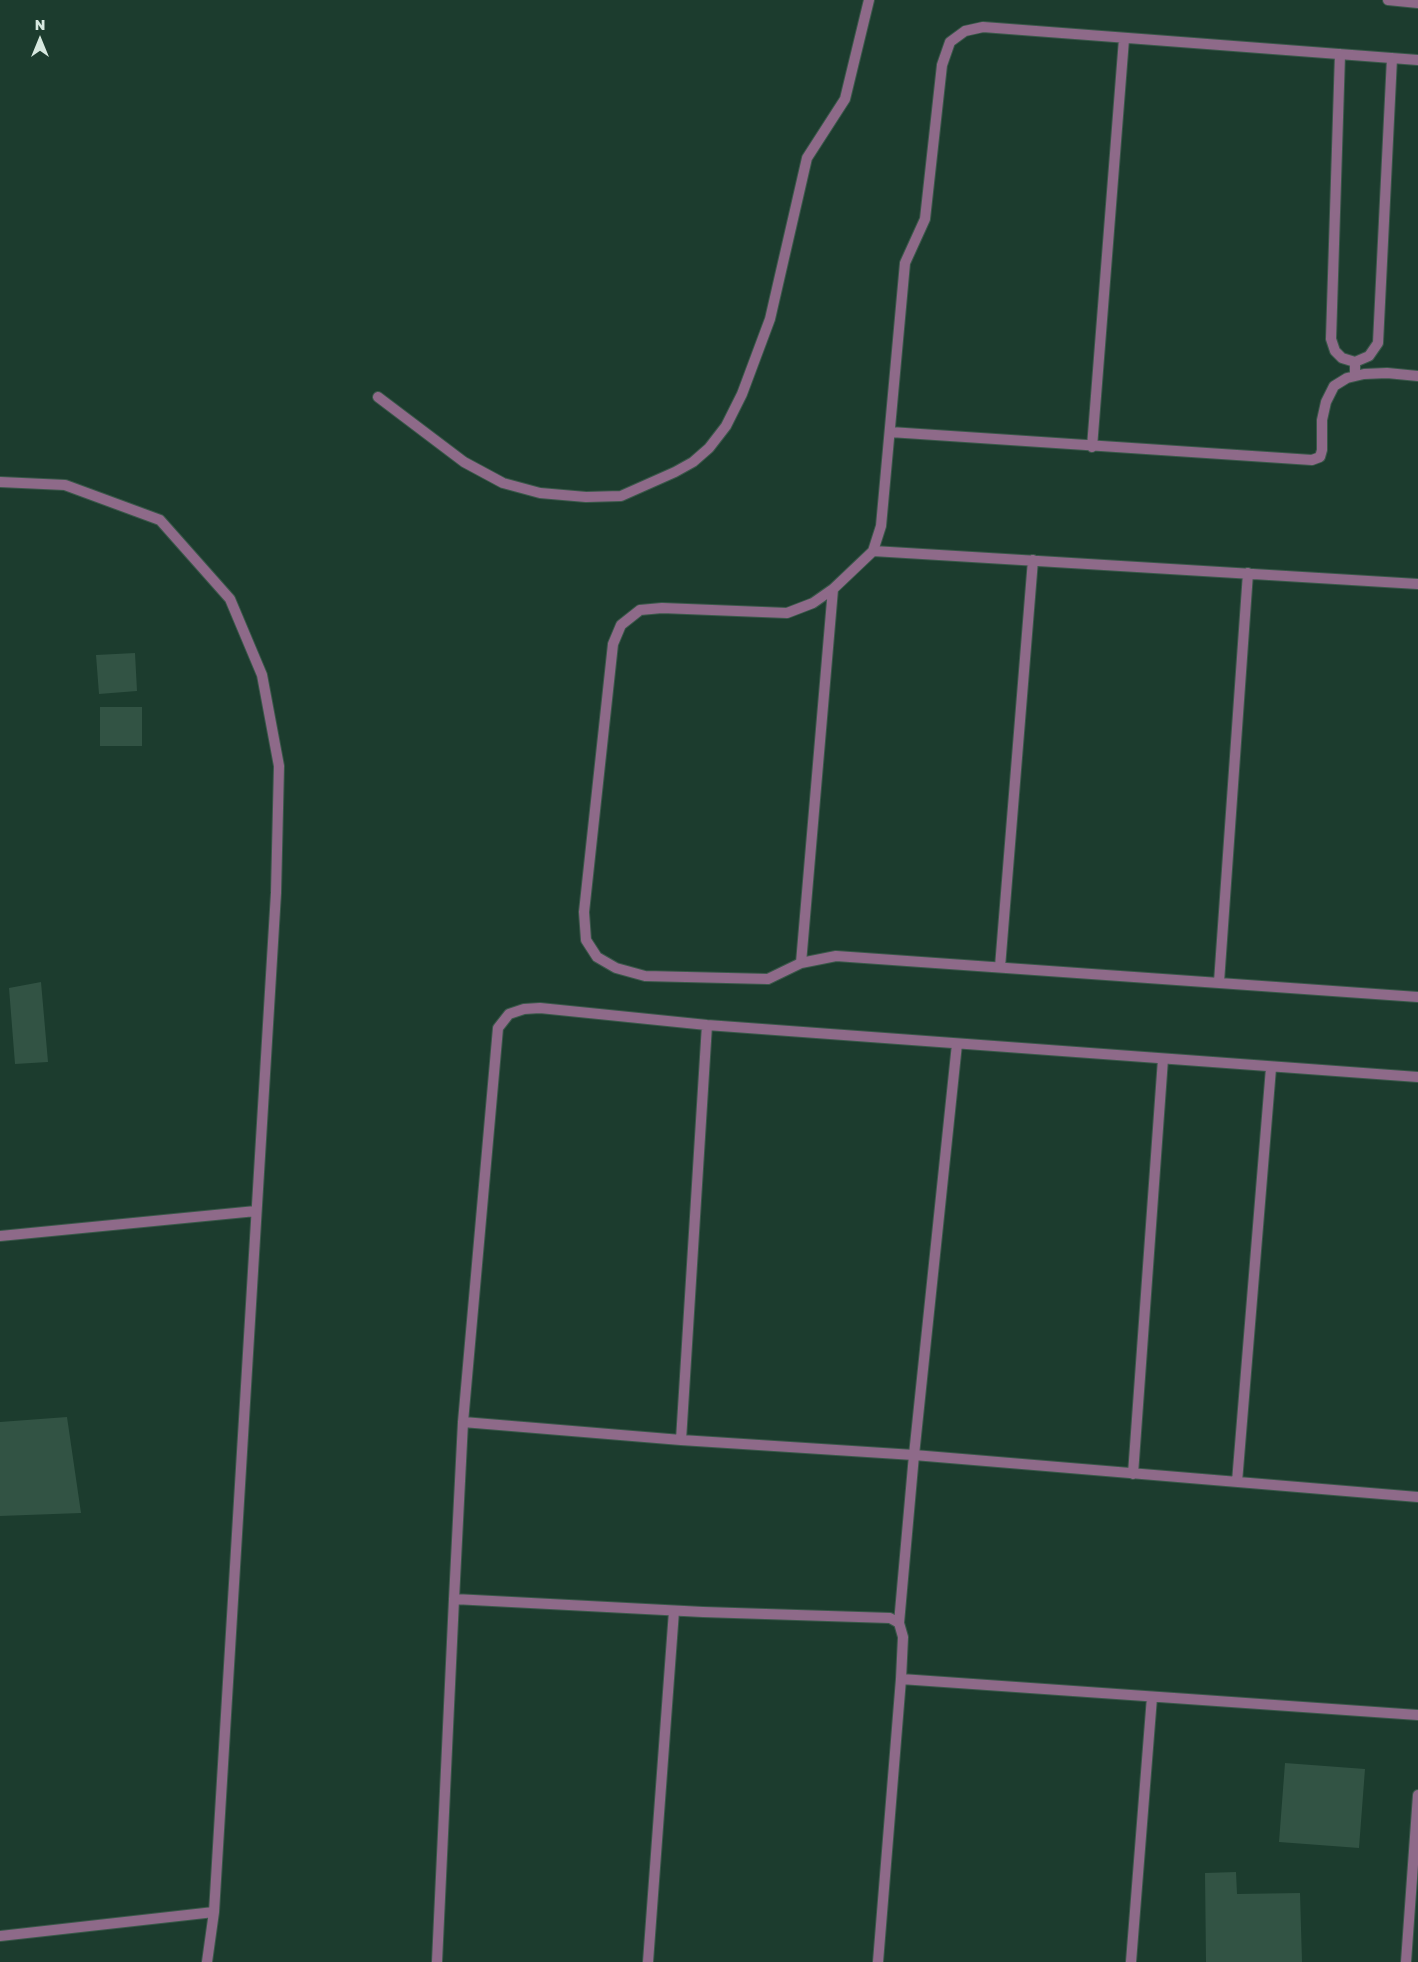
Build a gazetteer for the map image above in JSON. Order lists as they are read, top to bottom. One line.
{"north":"top"}
